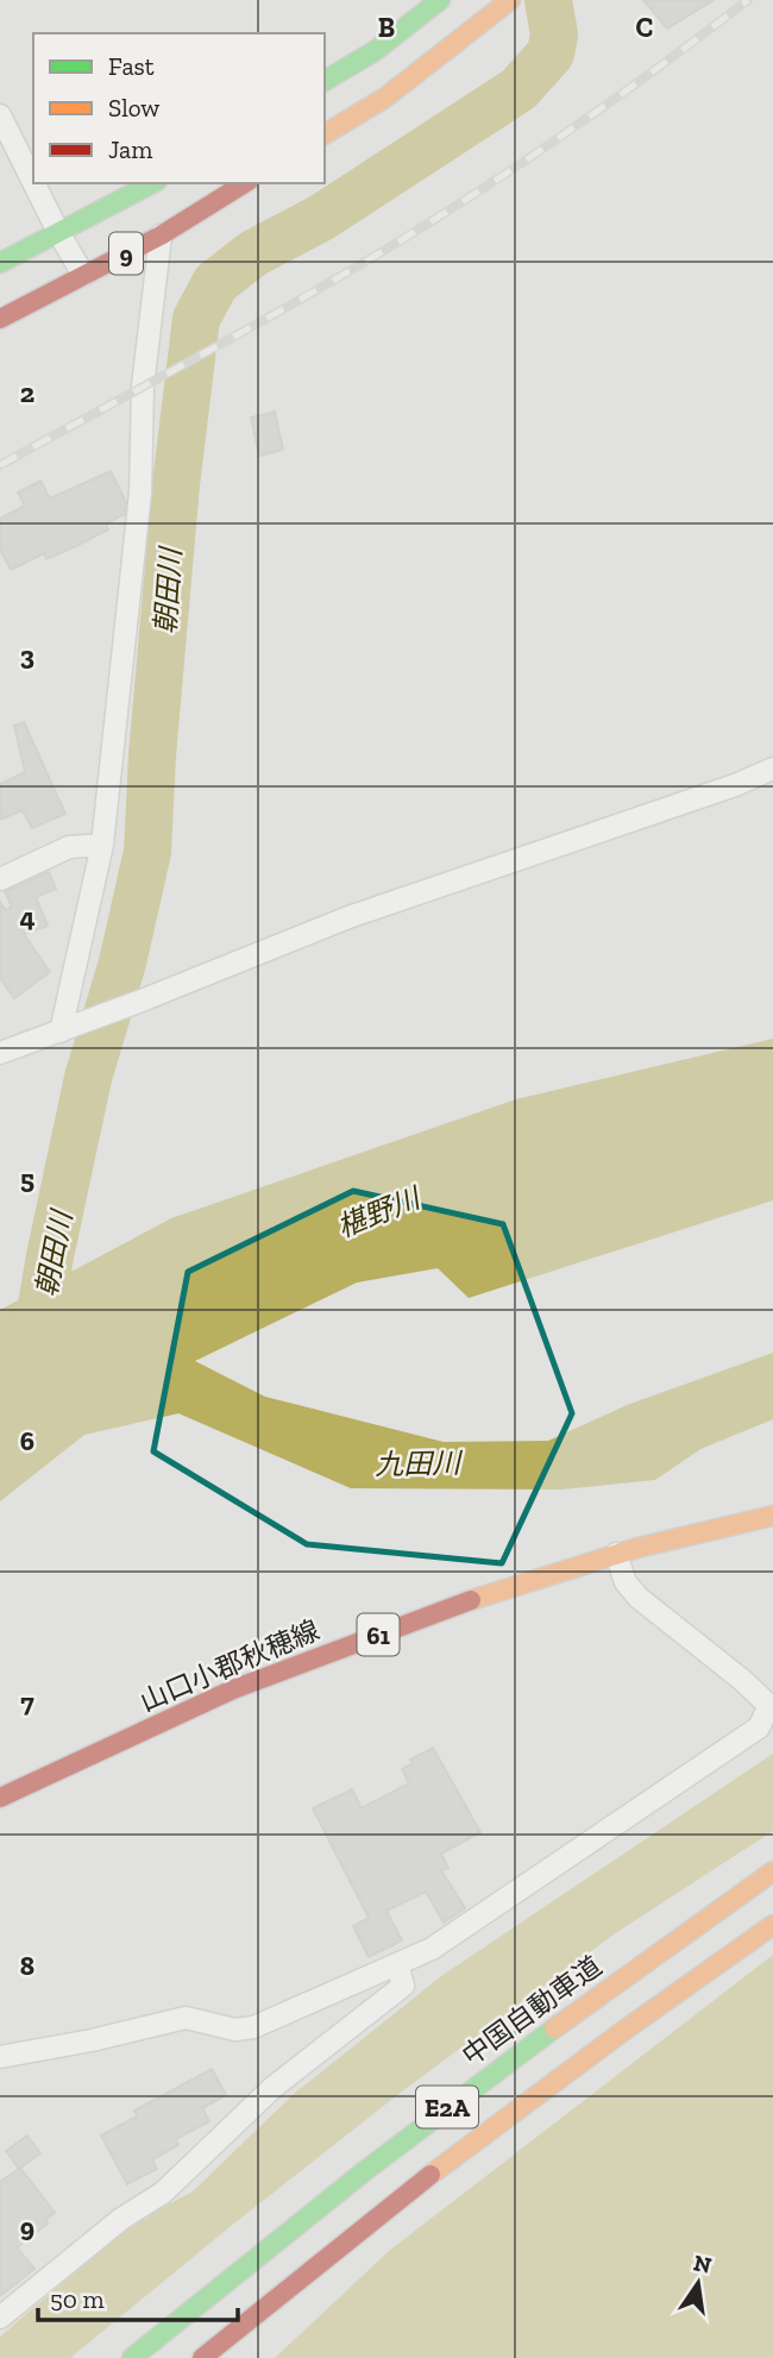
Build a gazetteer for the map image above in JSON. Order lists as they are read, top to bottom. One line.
{"streets":{"main road":["9","61","山口小郡秋穂線","中国自動車道","E2A"]},"water":["朝田川","椹野川","九田川"],"legend":["Fast","Slow","Jam"],"scale_bar":"50 m","north":"top","grid":{"columns":["B","C"],"rows":["2","3","4","5","6","7","8","9"]}}
